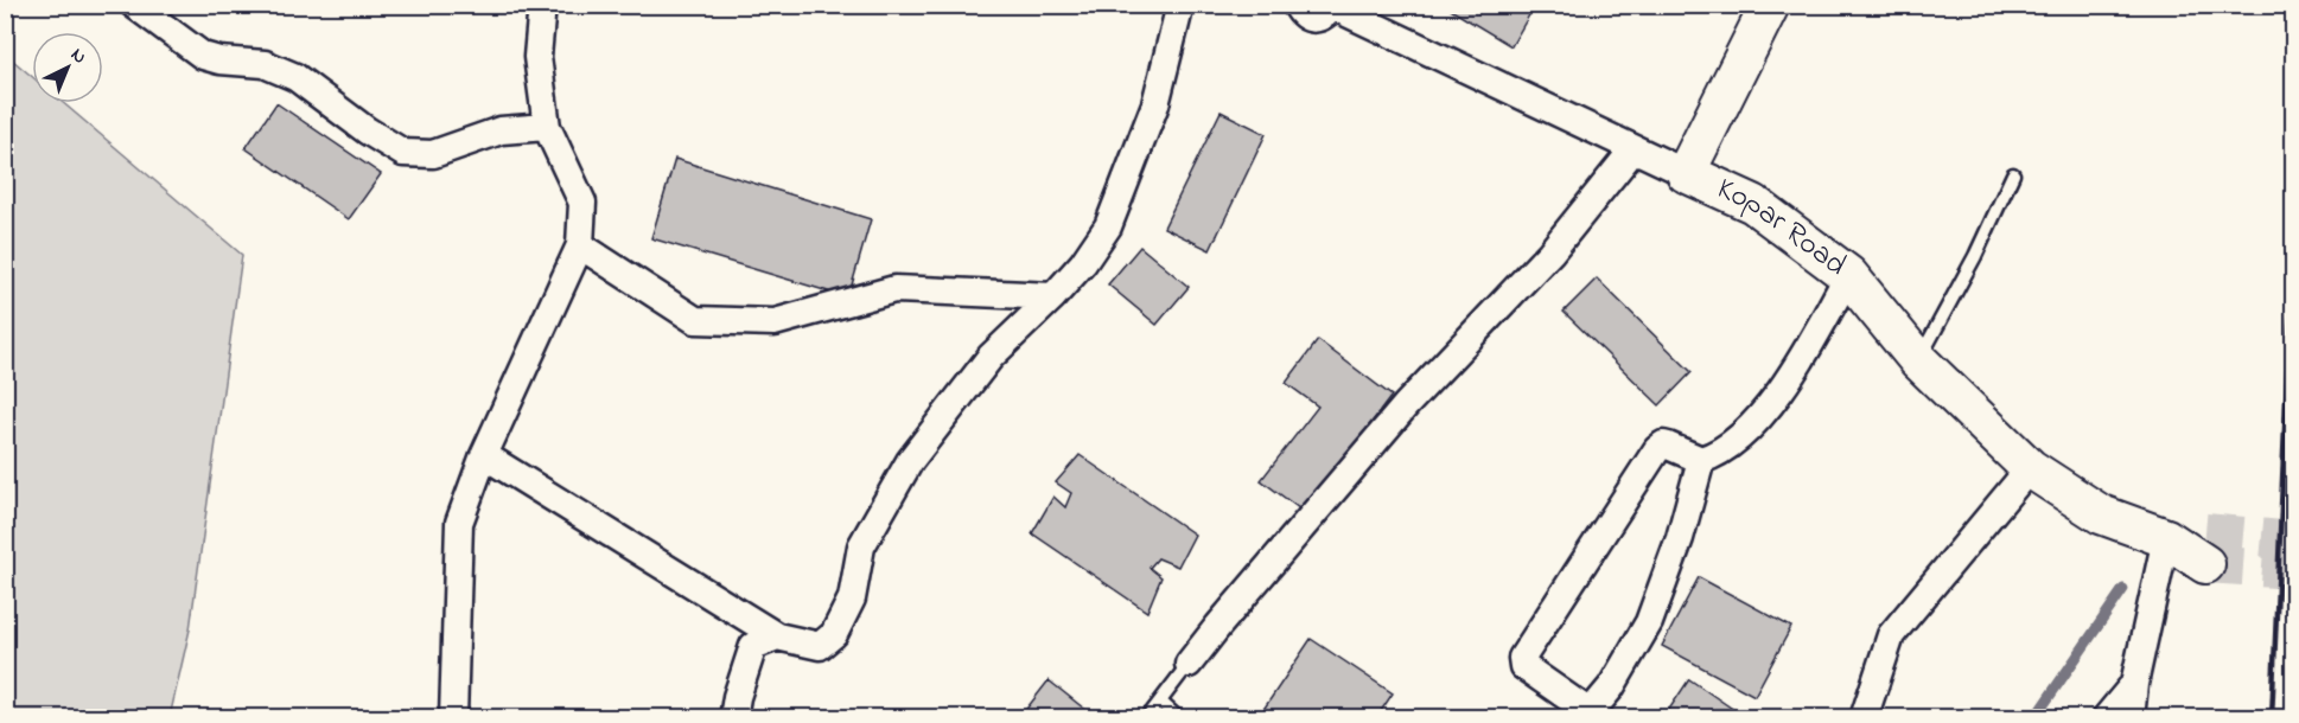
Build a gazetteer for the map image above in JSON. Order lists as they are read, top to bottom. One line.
{"streets":{"street":["Kopar Road"]},"north":"top right"}
